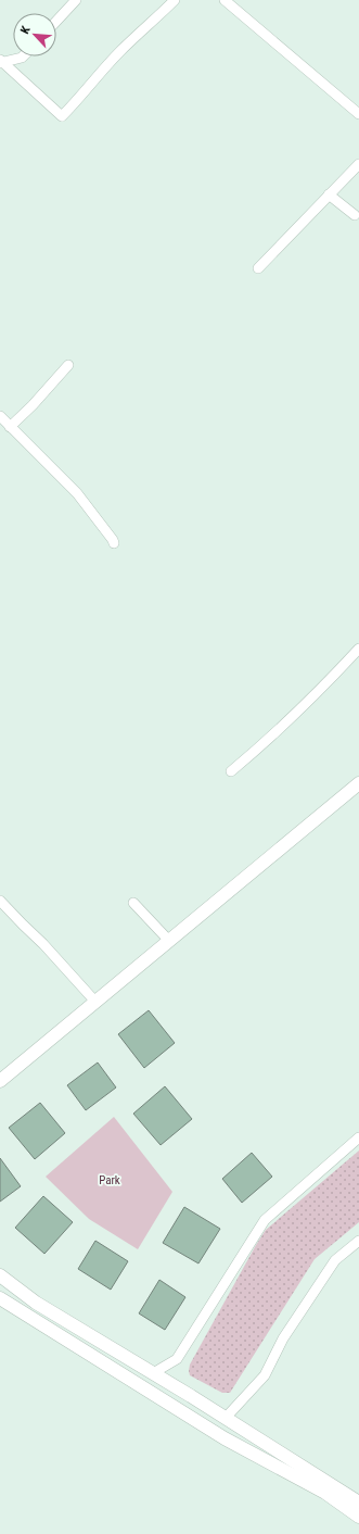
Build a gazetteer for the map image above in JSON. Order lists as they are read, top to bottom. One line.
{"parks":["Park"],"north":"top left"}
